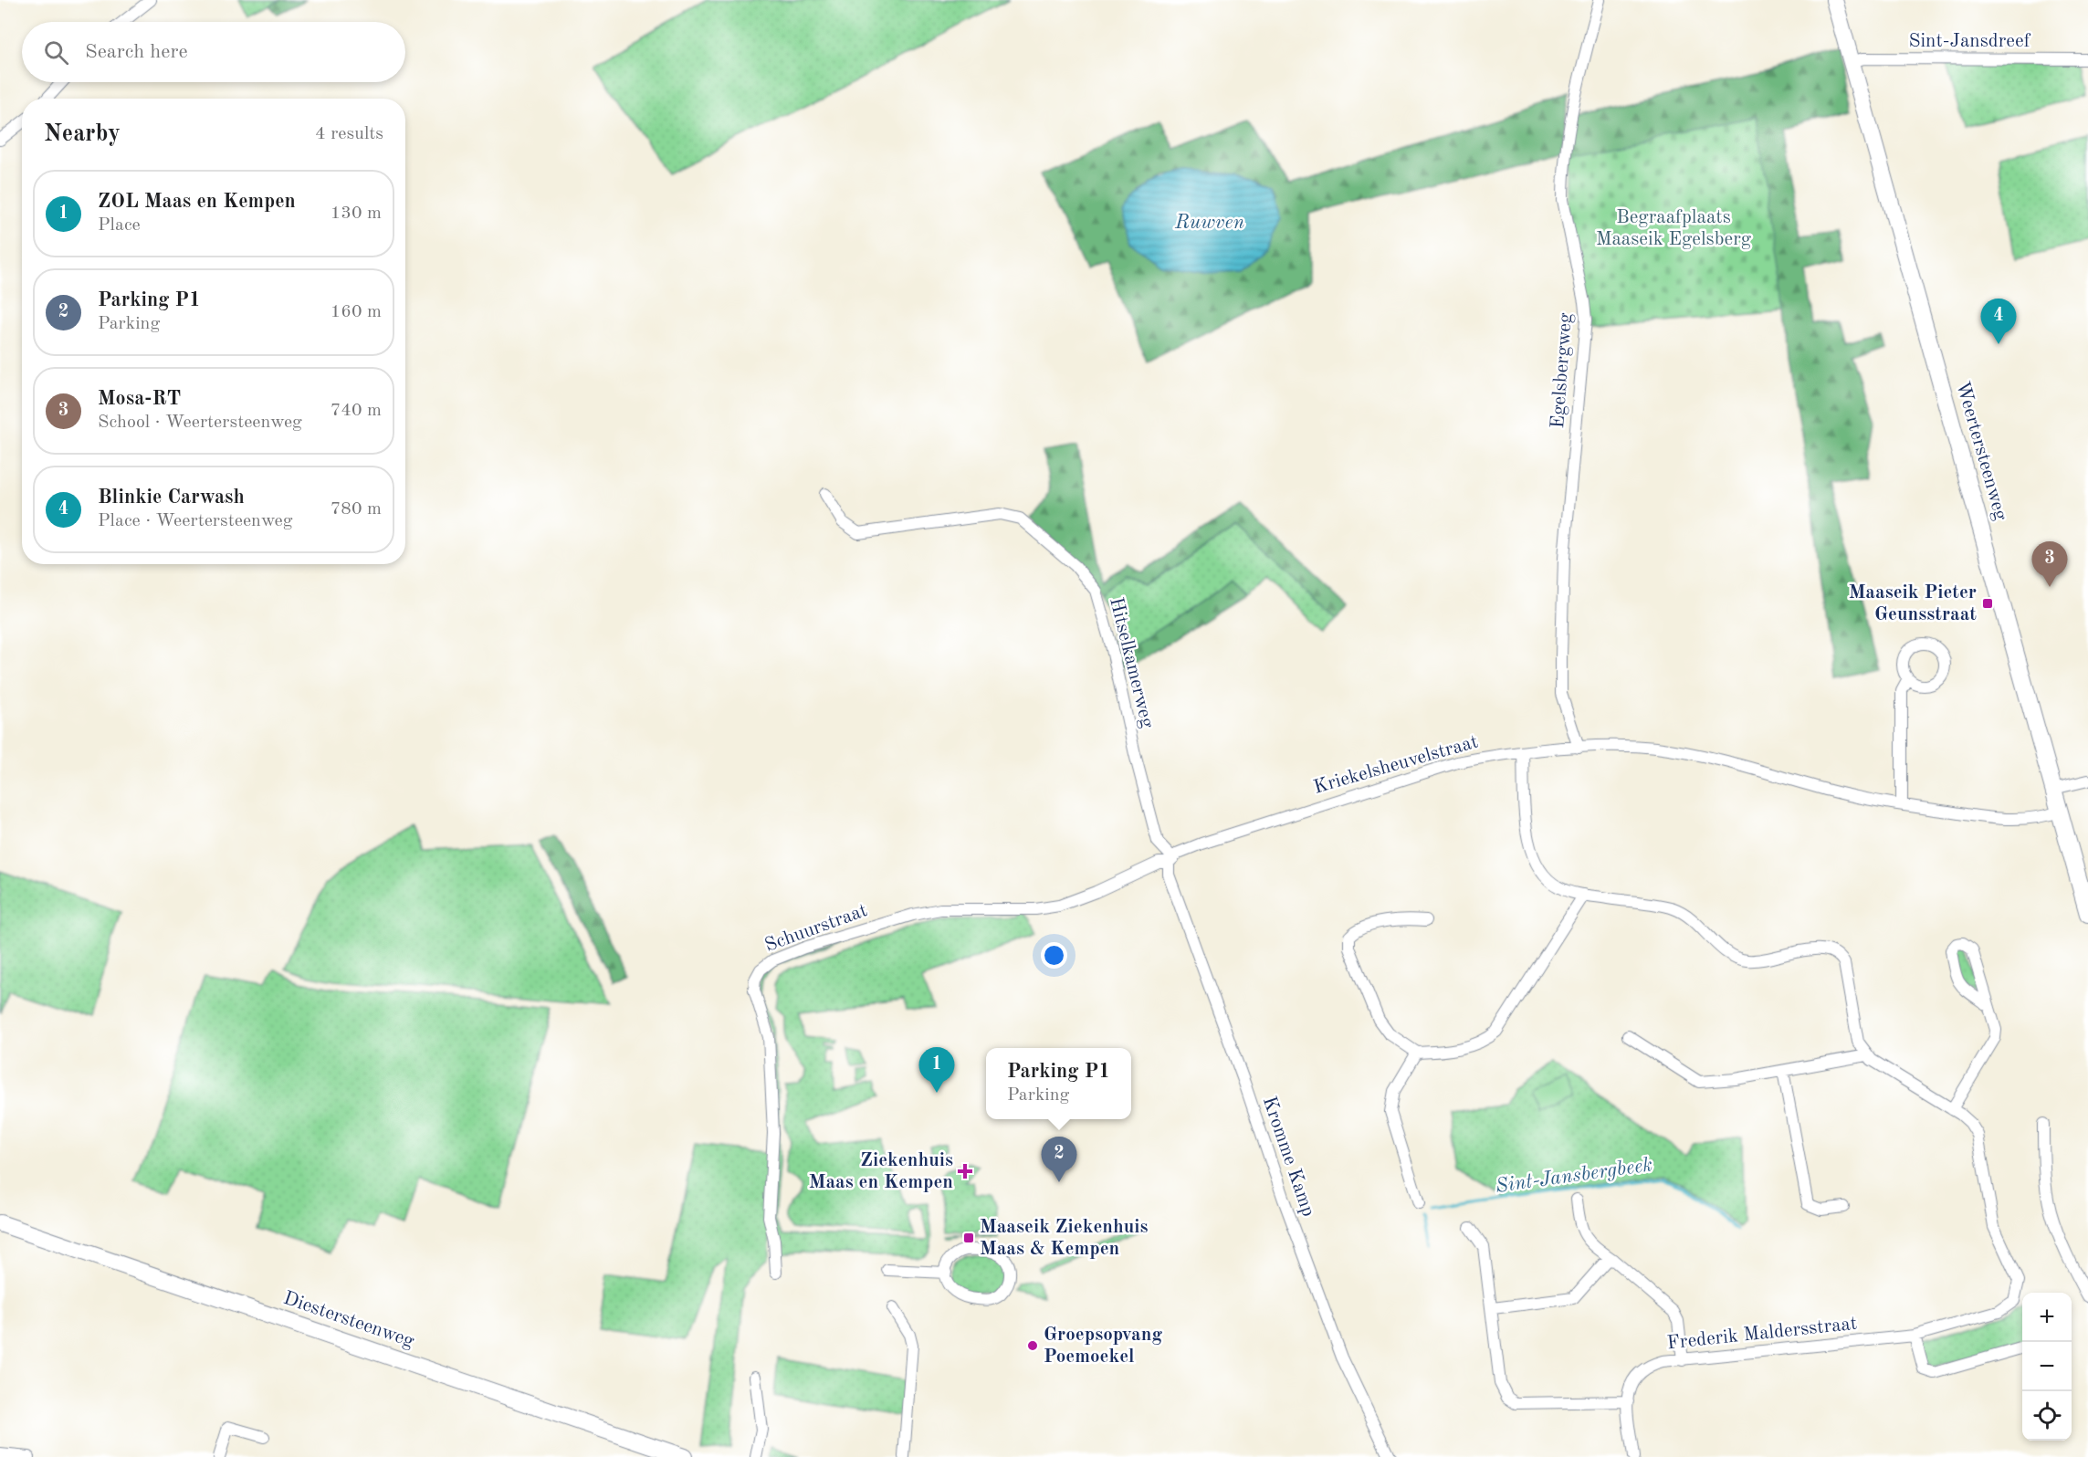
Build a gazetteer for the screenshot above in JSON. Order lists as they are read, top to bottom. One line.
{"streets":{"main road":["Weertersteenweg","Diestersteenweg"],"street":["Sint-Jansdreef","Egelsbergweg","Hitselkamerweg","Kriekelsheuvelstraat","Schuurstraat","Kromme Kamp","Frederik Maldersstraat"]},"crossings":[["Sint-Jansdreef","Weertersteenweg"],["Egelsbergweg","Kriekelsheuvelstraat"],["Weertersteenweg","Kriekelsheuvelstraat"],["Hitselkamerweg","Kriekelsheuvelstraat"],["Hitselkamerweg","Schuurstraat"],["Hitselkamerweg","Kromme Kamp"],["Kriekelsheuvelstraat","Schuurstraat"],["Kriekelsheuvelstraat","Kromme Kamp"],["Schuurstraat","Kromme Kamp"]],"water":["Ruwven","Sint-Jansbergbeek"],"parks":["Begraafplaats Maaseik Egelsberg"],"places":{"transit":["Maaseik Pieter Geunsstraat","Maaseik Ziekenhuis Maas & Kempen"],"health":["Ziekenhuis Maas en Kempen"],"other":["Groepsopvang Poemoekel"]},"page":{"search":"Search here","heading":["Nearby","4 results"],"list":[{"mark":"1","name":"ZOL Maas en Kempen","note":"Place","value":"130 m"},{"mark":"2","name":"Parking P1","note":"Parking","value":"160 m"},{"mark":"3","name":"Mosa-RT","note":"School · Weertersteenweg","value":"740 m"},{"mark":"4","name":"Blinkie Carwash","note":"Place · Weertersteenweg","value":"780 m"}],"pins":["4","3","1","2"],"popup":["Parking P1","Parking"],"map_buttons":["+","−"]}}
